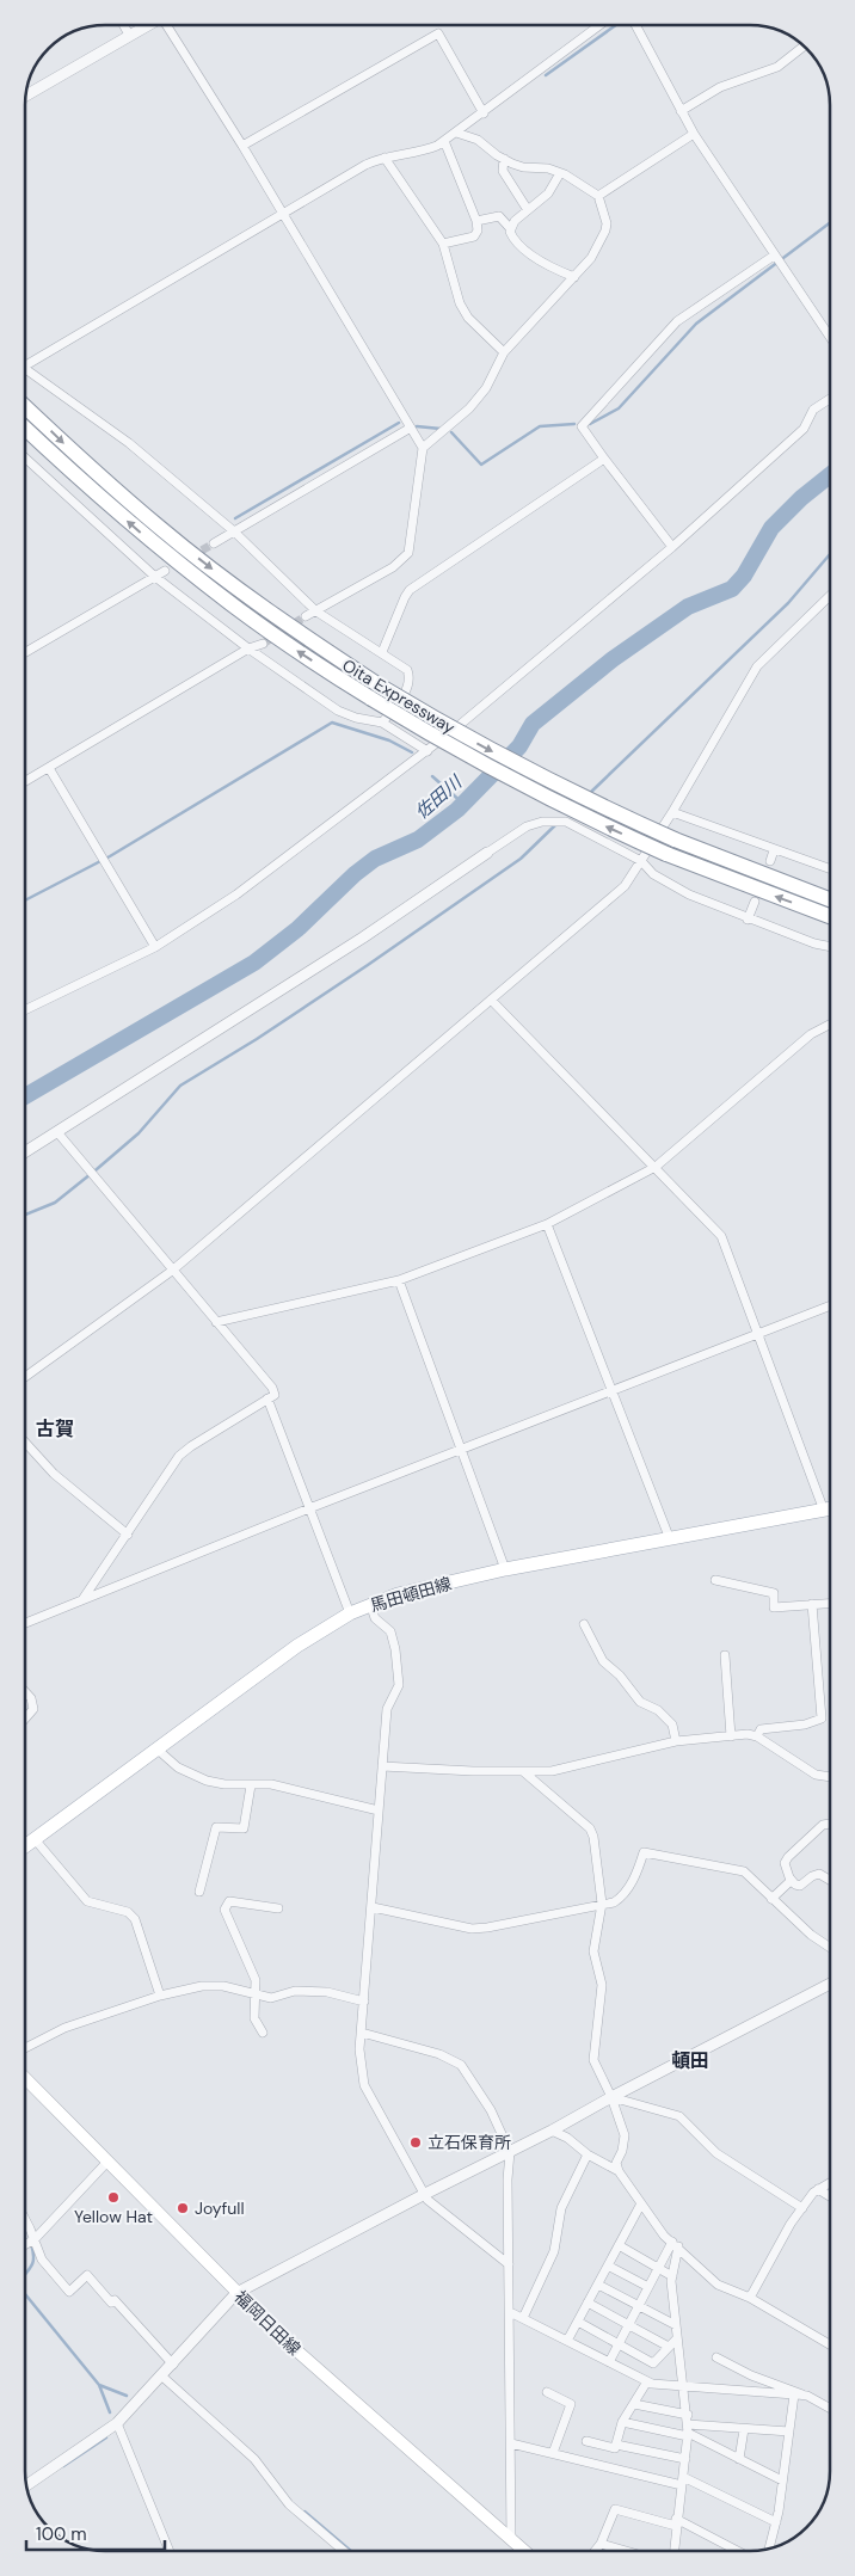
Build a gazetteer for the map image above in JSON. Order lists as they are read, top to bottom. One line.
{"streets":{"highway":["Oita Expressway"],"main road":["馬田頓田線","福岡日田線"]},"districts":["古賀","頓田"],"water":["佐田川"],"places":["立石保育所","Yellow Hat","Joyfull"],"scale_bar":"100 m"}
